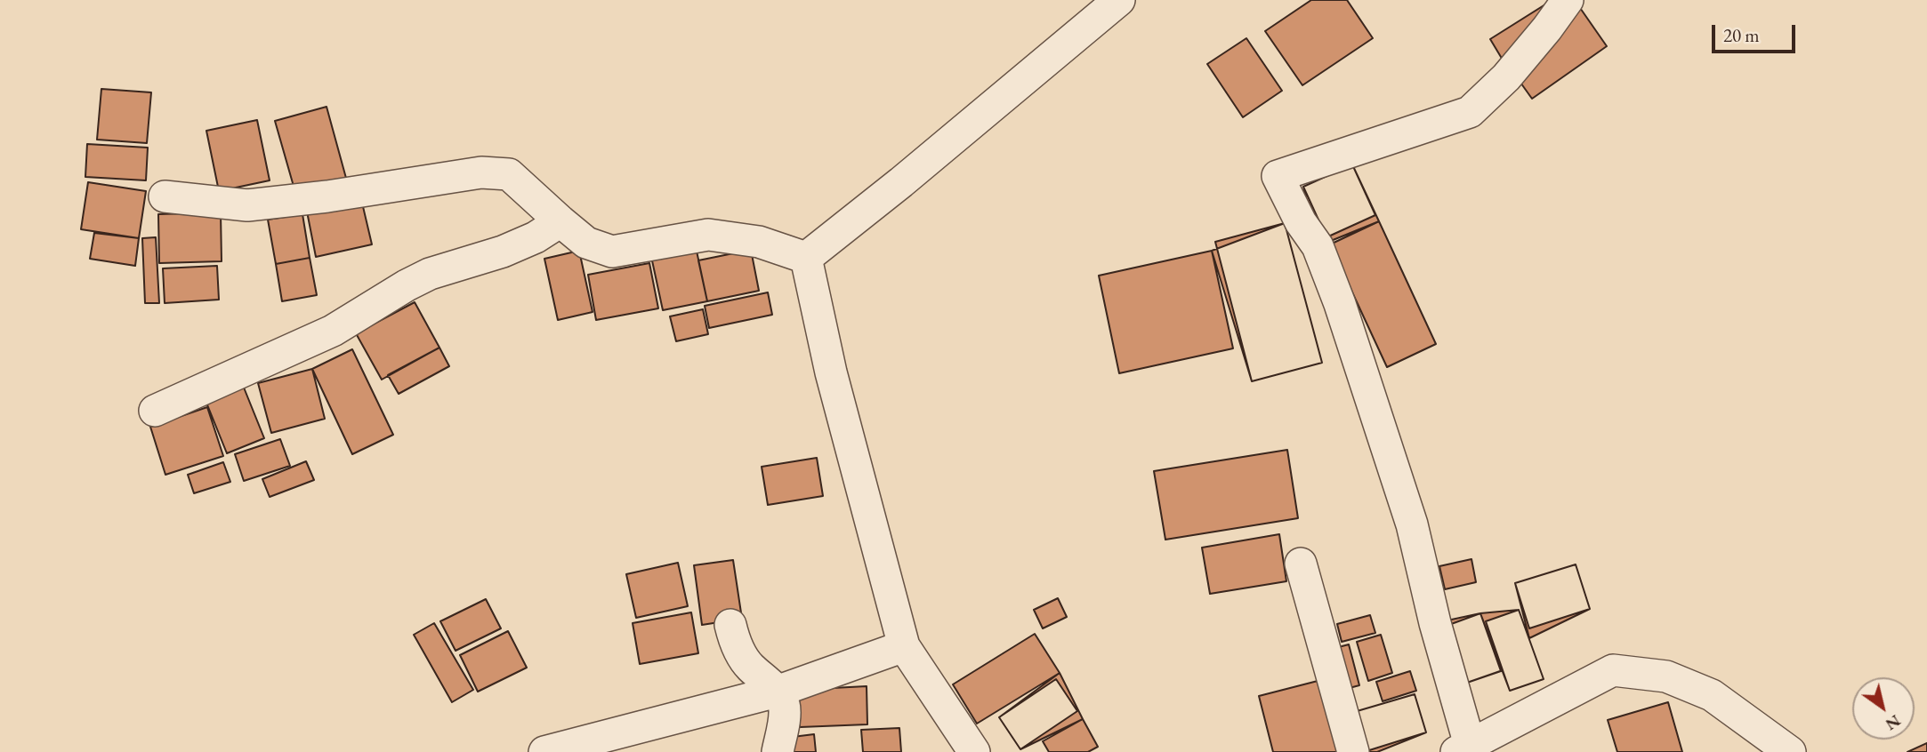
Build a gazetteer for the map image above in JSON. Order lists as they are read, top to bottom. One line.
{"scale_bar":"20 m","north":"bottom right"}
